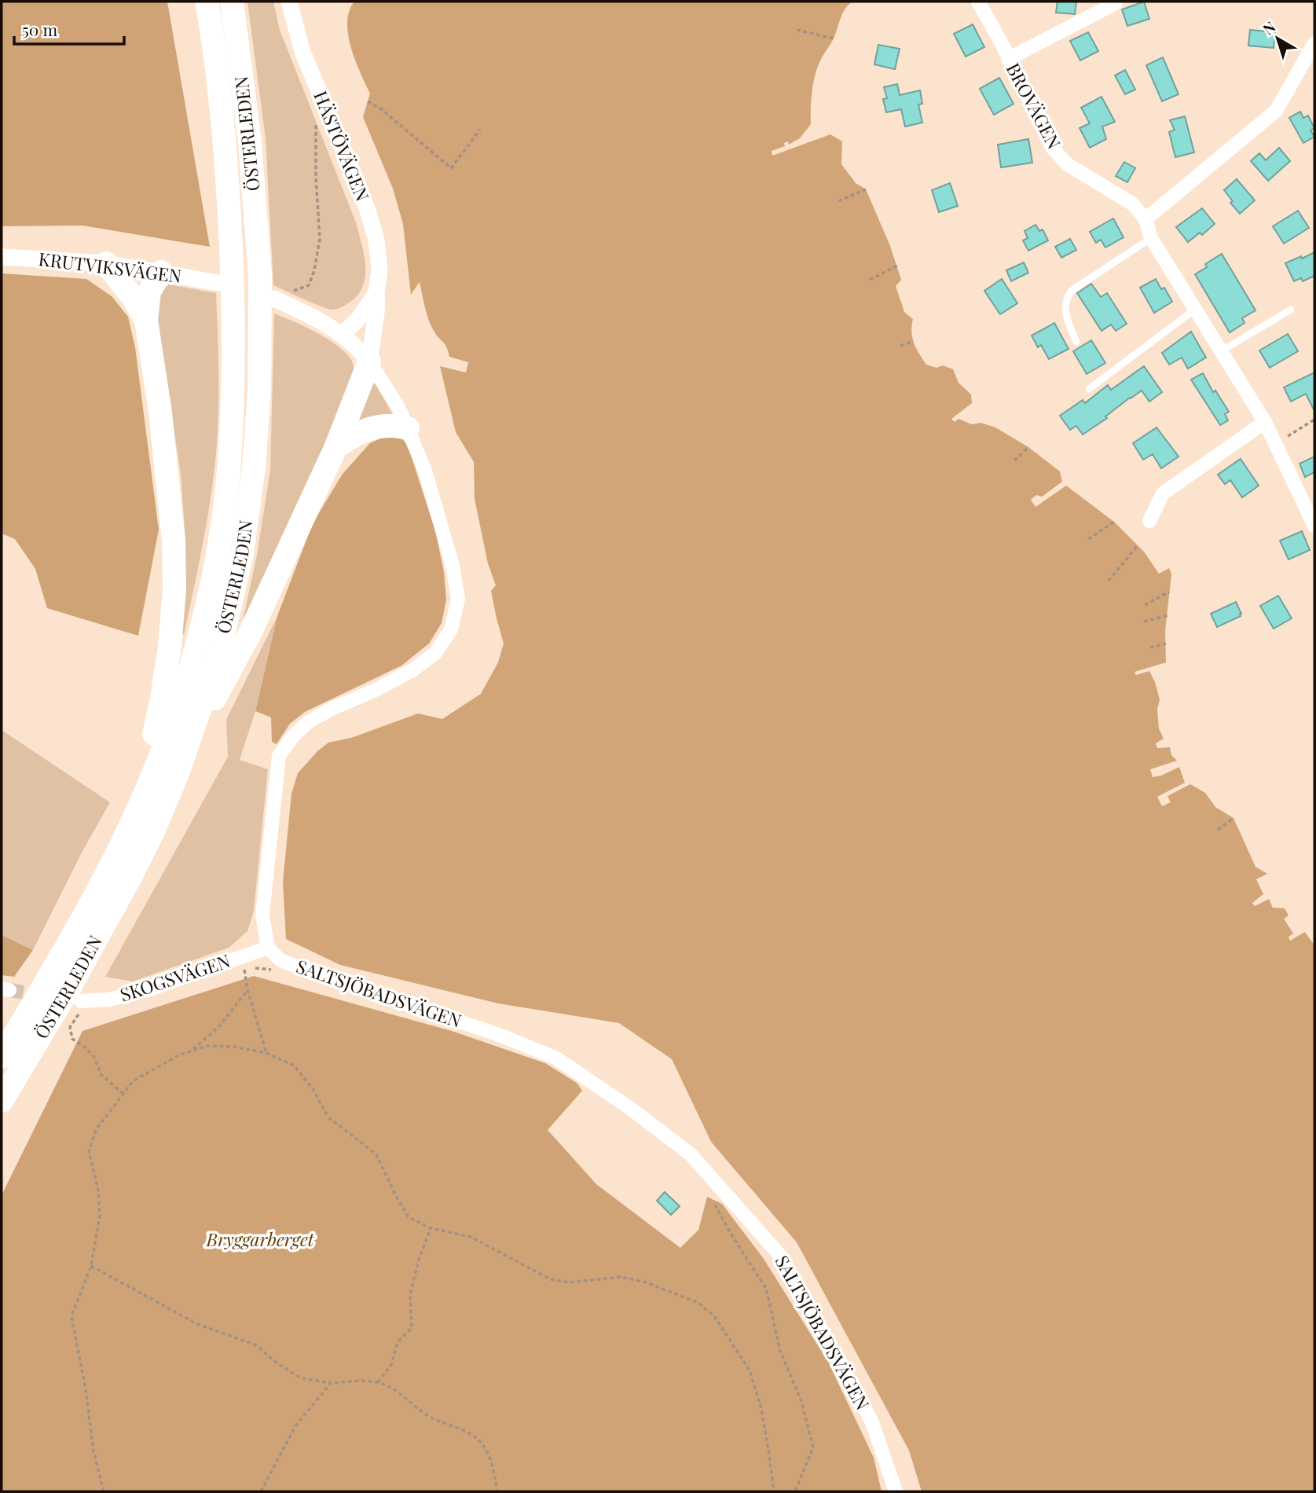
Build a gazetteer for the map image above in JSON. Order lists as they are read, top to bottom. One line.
{"streets":{"highway":["ÖSTERLEDEN"],"street":["BROVÄGEN","HÄSTÖVÄGEN","KRUTVIKSVÄGEN","SKOGSVÄGEN","SALTSJÖBADSVÄGEN"]},"crossings":[["ÖSTERLEDEN","KRUTVIKSVÄGEN"],["SKOGSVÄGEN","SALTSJÖBADSVÄGEN"]],"parks":["Bryggarberget"],"scale_bar":"50 m","north":"top left"}
